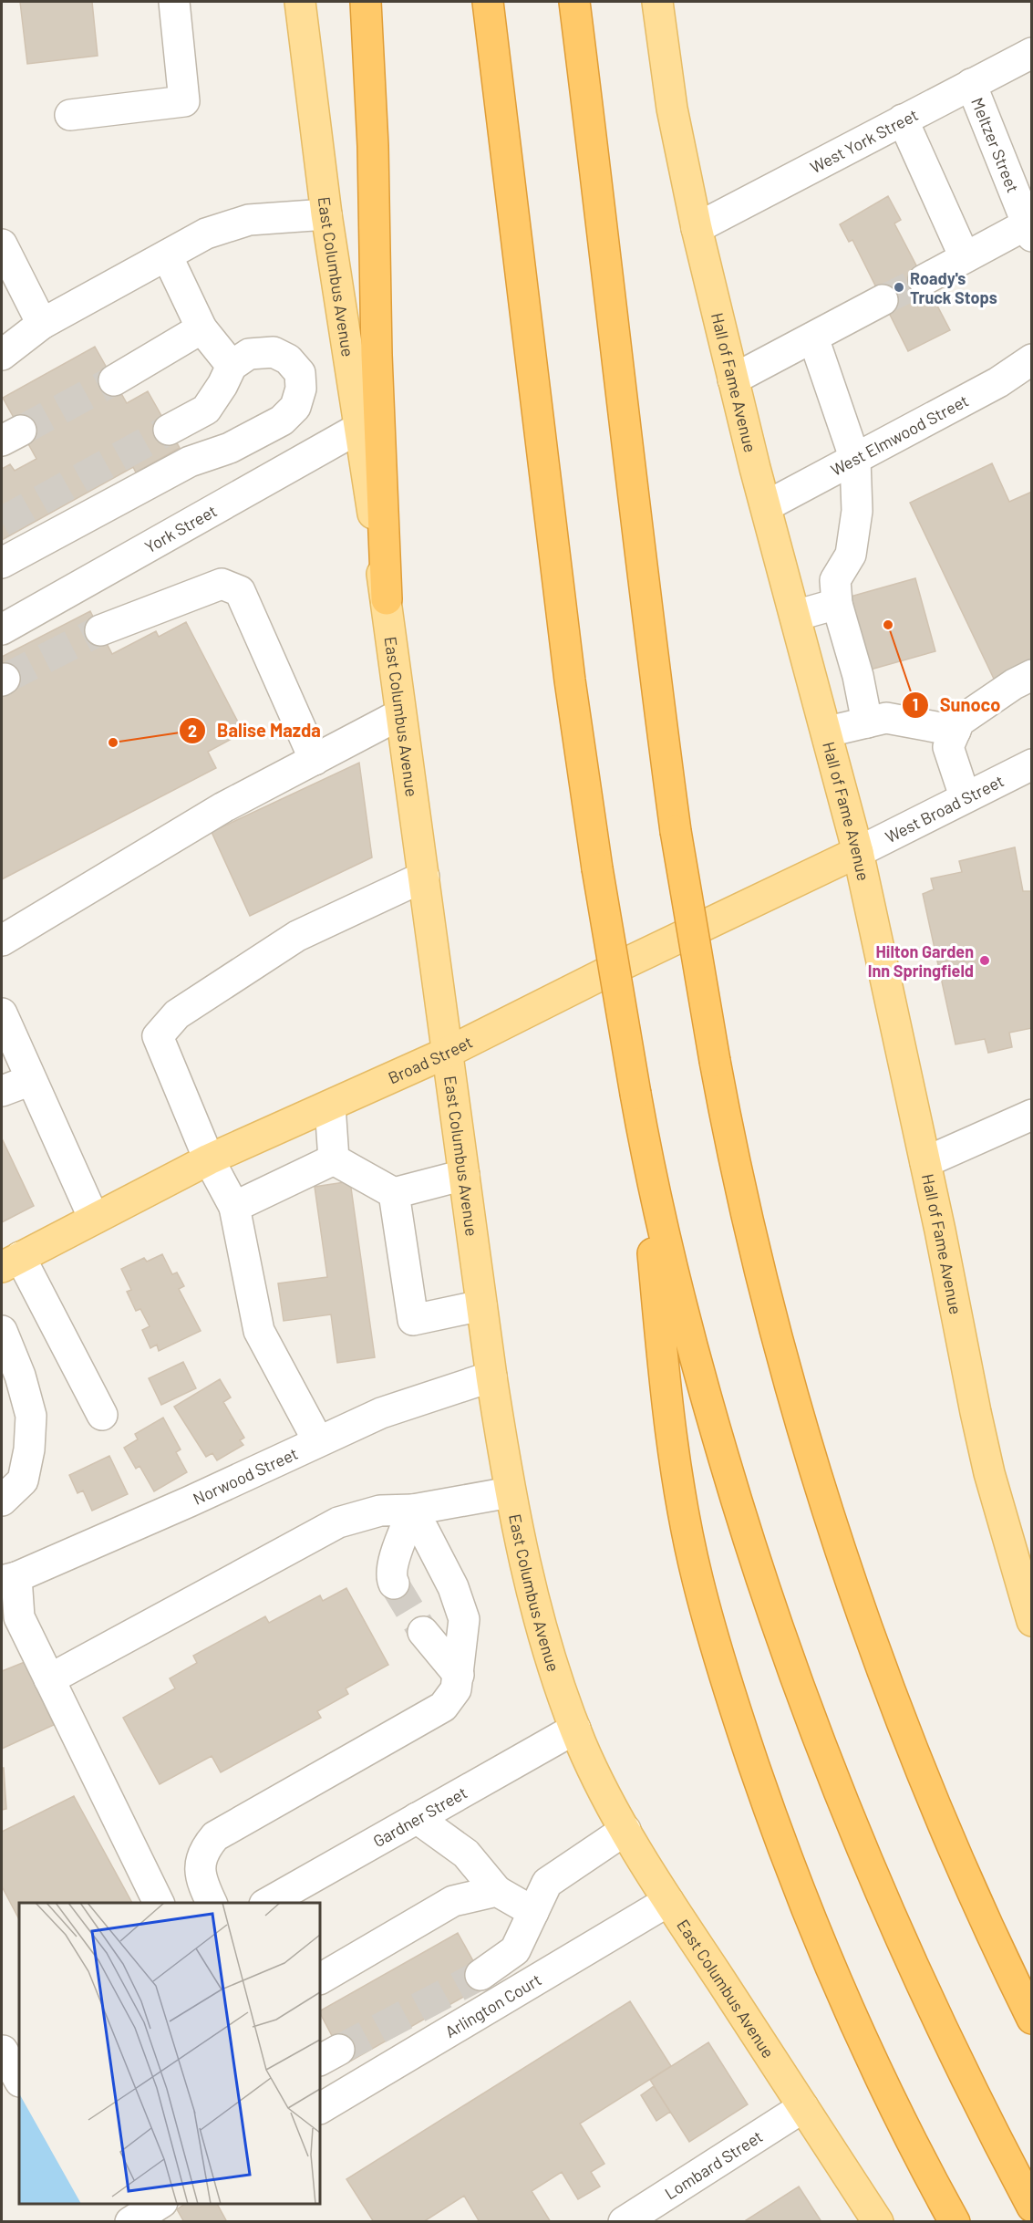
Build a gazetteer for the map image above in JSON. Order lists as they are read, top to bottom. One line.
{"streets":{"main road":["East Columbus Avenue","Hall of Fame Avenue","Broad Street"],"street":["West York Street","Meltzer Street","West Elmwood Street","York Street","West Broad Street","Norwood Street","Gardner Street","Arlington Court","Lombard Street"]},"crossings":[["West York Street","Meltzer Street"],["West York Street","Hall of Fame Avenue"],["East Columbus Avenue","York Street"],["East Columbus Avenue","Broad Street"],["East Columbus Avenue","Norwood Street"],["East Columbus Avenue","Gardner Street"],["East Columbus Avenue","Arlington Court"],["East Columbus Avenue","Lombard Street"],["Hall of Fame Avenue","West Elmwood Street"],["Hall of Fame Avenue","West Broad Street"],["Hall of Fame Avenue","Broad Street"],["West Broad Street","Broad Street"]],"places":["Roady's Truck Stops","Sunoco","Balise Mazda","Hilton Garden Inn Springfield"]}
